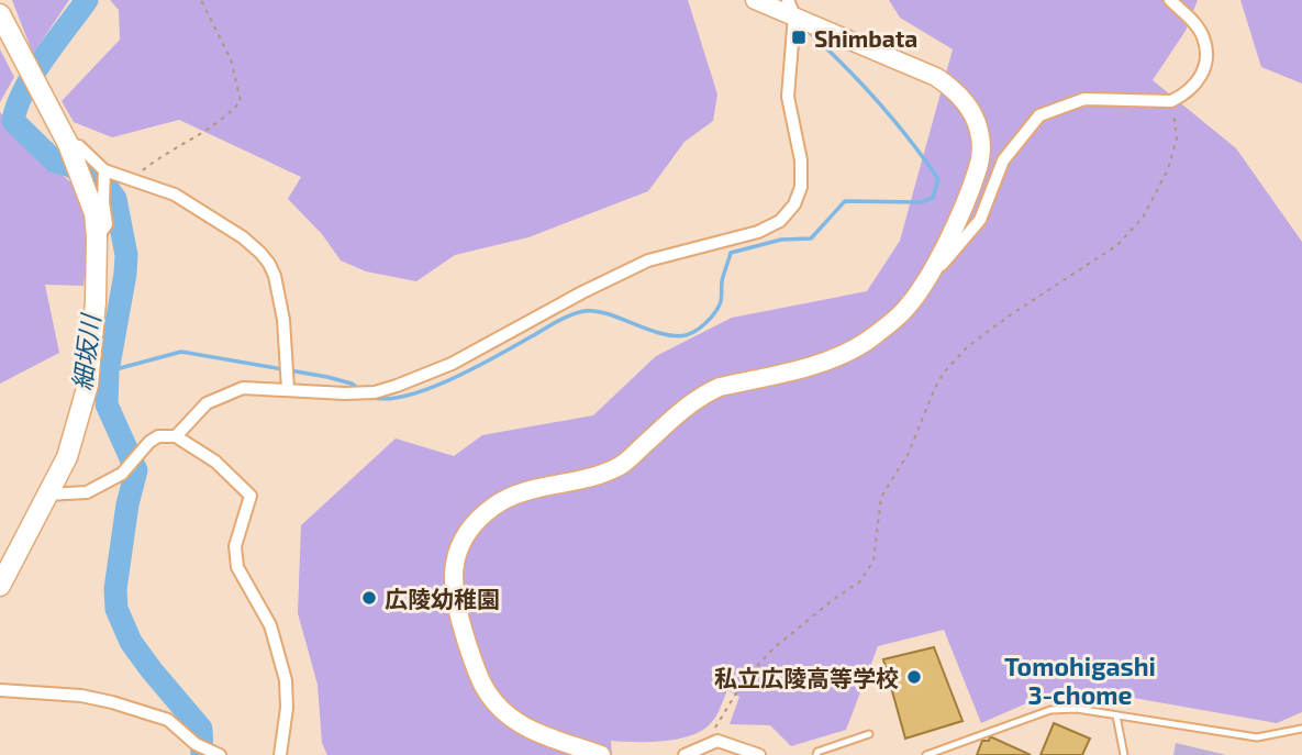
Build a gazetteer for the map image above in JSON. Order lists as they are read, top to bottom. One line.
{"districts":["Tomohigashi 3-chome"],"water":["細坂川"],"places":{"transit":["Shimbata"],"other":["広陵幼稚園","私立広陵高等学校"]}}
